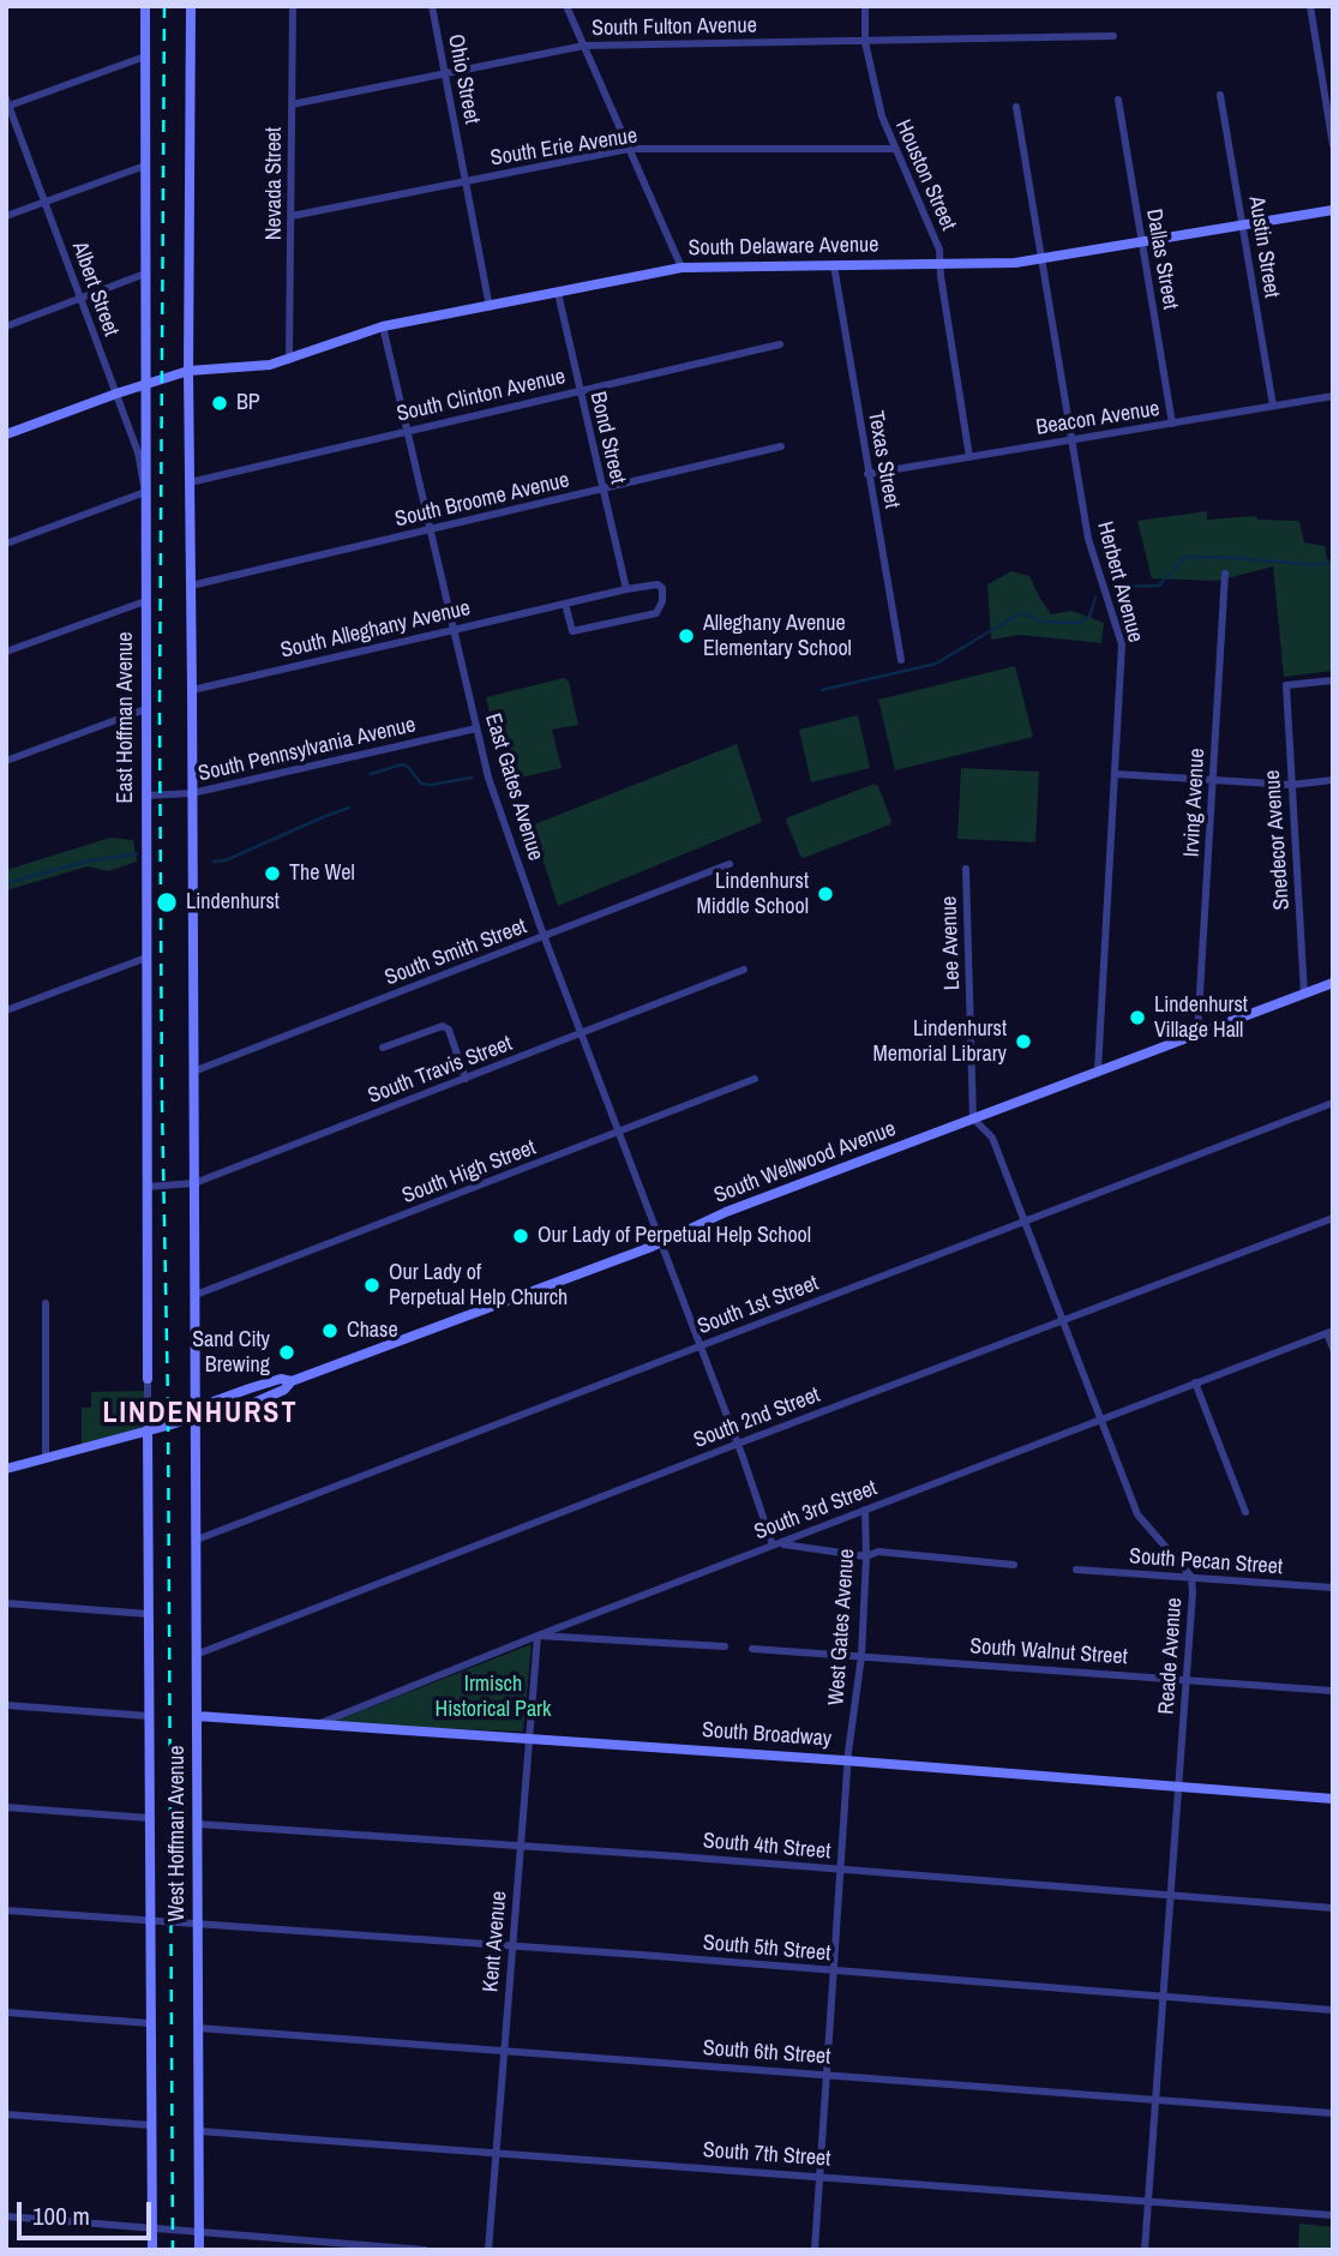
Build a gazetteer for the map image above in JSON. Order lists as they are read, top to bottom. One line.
{"streets":{"street":["South Fulton Avenue","Ohio Street","South Erie Avenue","Houston Street","Nevada Street","South Delaware Avenue","Austin Street","Dallas Street","Albert Street","South Clinton Avenue","Beacon Avenue","Bond Street","Texas Street","South Broome Avenue","Herbert Avenue","South Alleghany Avenue","East Hoffman Avenue","South Pennsylvania Avenue","East Gates Avenue","Irving Avenue","Snedecor Avenue","Lee Avenue","South Smith Street","South Travis Street","South Wellwood Avenue","South High Street","South 1st Street","South 2nd Street","South 3rd Street","South Pecan Street","West Gates Avenue","South Walnut Street","Reade Avenue","South Broadway","West Hoffman Avenue","South 4th Street","Kent Avenue","South 5th Street","South 6th Street","South 7th Street"]},"crossings":[["South Fulton Avenue","Ohio Street"],["South Fulton Avenue","Houston Street"],["South Fulton Avenue","Nevada Street"],["Ohio Street","South Erie Avenue"],["Ohio Street","South Delaware Avenue"],["South Erie Avenue","Houston Street"],["South Erie Avenue","Nevada Street"],["Houston Street","South Delaware Avenue"],["Houston Street","Beacon Avenue"],["Nevada Street","South Delaware Avenue"],["South Delaware Avenue","Austin Street"],["South Delaware Avenue","Dallas Street"],["South Delaware Avenue","Albert Street"],["South Delaware Avenue","Bond Street"],["South Delaware Avenue","Texas Street"],["South Delaware Avenue","Herbert Avenue"],["South Delaware Avenue","East Hoffman Avenue"],["South Delaware Avenue","East Gates Avenue"],["Austin Street","Beacon Avenue"],["Dallas Street","Beacon Avenue"],["Albert Street","East Hoffman Avenue"],["South Clinton Avenue","Bond Street"],["South Clinton Avenue","East Gates Avenue"],["Beacon Avenue","Texas Street"],["Beacon Avenue","Herbert Avenue"],["Bond Street","South Broome Avenue"],["Bond Street","South Alleghany Avenue"],["South Broome Avenue","East Gates Avenue"],["Herbert Avenue","South Wellwood Avenue"],["South Alleghany Avenue","East Gates Avenue"],["East Hoffman Avenue","South Pennsylvania Avenue"],["East Hoffman Avenue","South Travis Street"],["East Hoffman Avenue","South Wellwood Avenue"],["East Hoffman Avenue","West Hoffman Avenue"],["South Pennsylvania Avenue","East Gates Avenue"],["East Gates Avenue","South Smith Street"],["East Gates Avenue","South Travis Street"],["East Gates Avenue","South Wellwood Avenue"],["East Gates Avenue","South High Street"],["Irving Avenue","South Wellwood Avenue"],["Snedecor Avenue","South Wellwood Avenue"],["Lee Avenue","South Wellwood Avenue"],["Lee Avenue","Reade Avenue"],["South Wellwood Avenue","Reade Avenue"],["South Wellwood Avenue","West Hoffman Avenue"],["South 1st Street","Reade Avenue"],["South 1st Street","West Hoffman Avenue"],["South 2nd Street","Reade Avenue"],["South 2nd Street","West Hoffman Avenue"],["South 3rd Street","West Gates Avenue"],["South 3rd Street","Reade Avenue"],["South 3rd Street","South Broadway"],["South 3rd Street","Kent Avenue"],["South Pecan Street","Reade Avenue"],["West Gates Avenue","South Walnut Street"],["West Gates Avenue","South Broadway"],["West Gates Avenue","South 4th Street"],["West Gates Avenue","South 5th Street"],["West Gates Avenue","South 6th Street"],["West Gates Avenue","South 7th Street"],["South Walnut Street","Reade Avenue"],["Reade Avenue","South Broadway"],["Reade Avenue","South 4th Street"],["Reade Avenue","South 5th Street"],["Reade Avenue","South 6th Street"],["Reade Avenue","South 7th Street"],["South Broadway","West Hoffman Avenue"],["South Broadway","Kent Avenue"],["West Hoffman Avenue","South 4th Street"],["West Hoffman Avenue","South 5th Street"],["West Hoffman Avenue","South 6th Street"],["West Hoffman Avenue","South 7th Street"],["South 4th Street","Kent Avenue"],["Kent Avenue","South 5th Street"],["Kent Avenue","South 6th Street"],["Kent Avenue","South 7th Street"]],"districts":["LINDENHURST"],"parks":["Irmisch Historical Park"],"places":["BP","Alleghany Avenue Elementary School","The Wel","Lindenhurst Middle School","Lindenhurst","Lindenhurst Village Hall","Lindenhurst Memorial Library","Our Lady of Perpetual Help School","Our Lady of Perpetual Help Church","Chase","Sand City Brewing"],"scale_bar":"100 m"}
